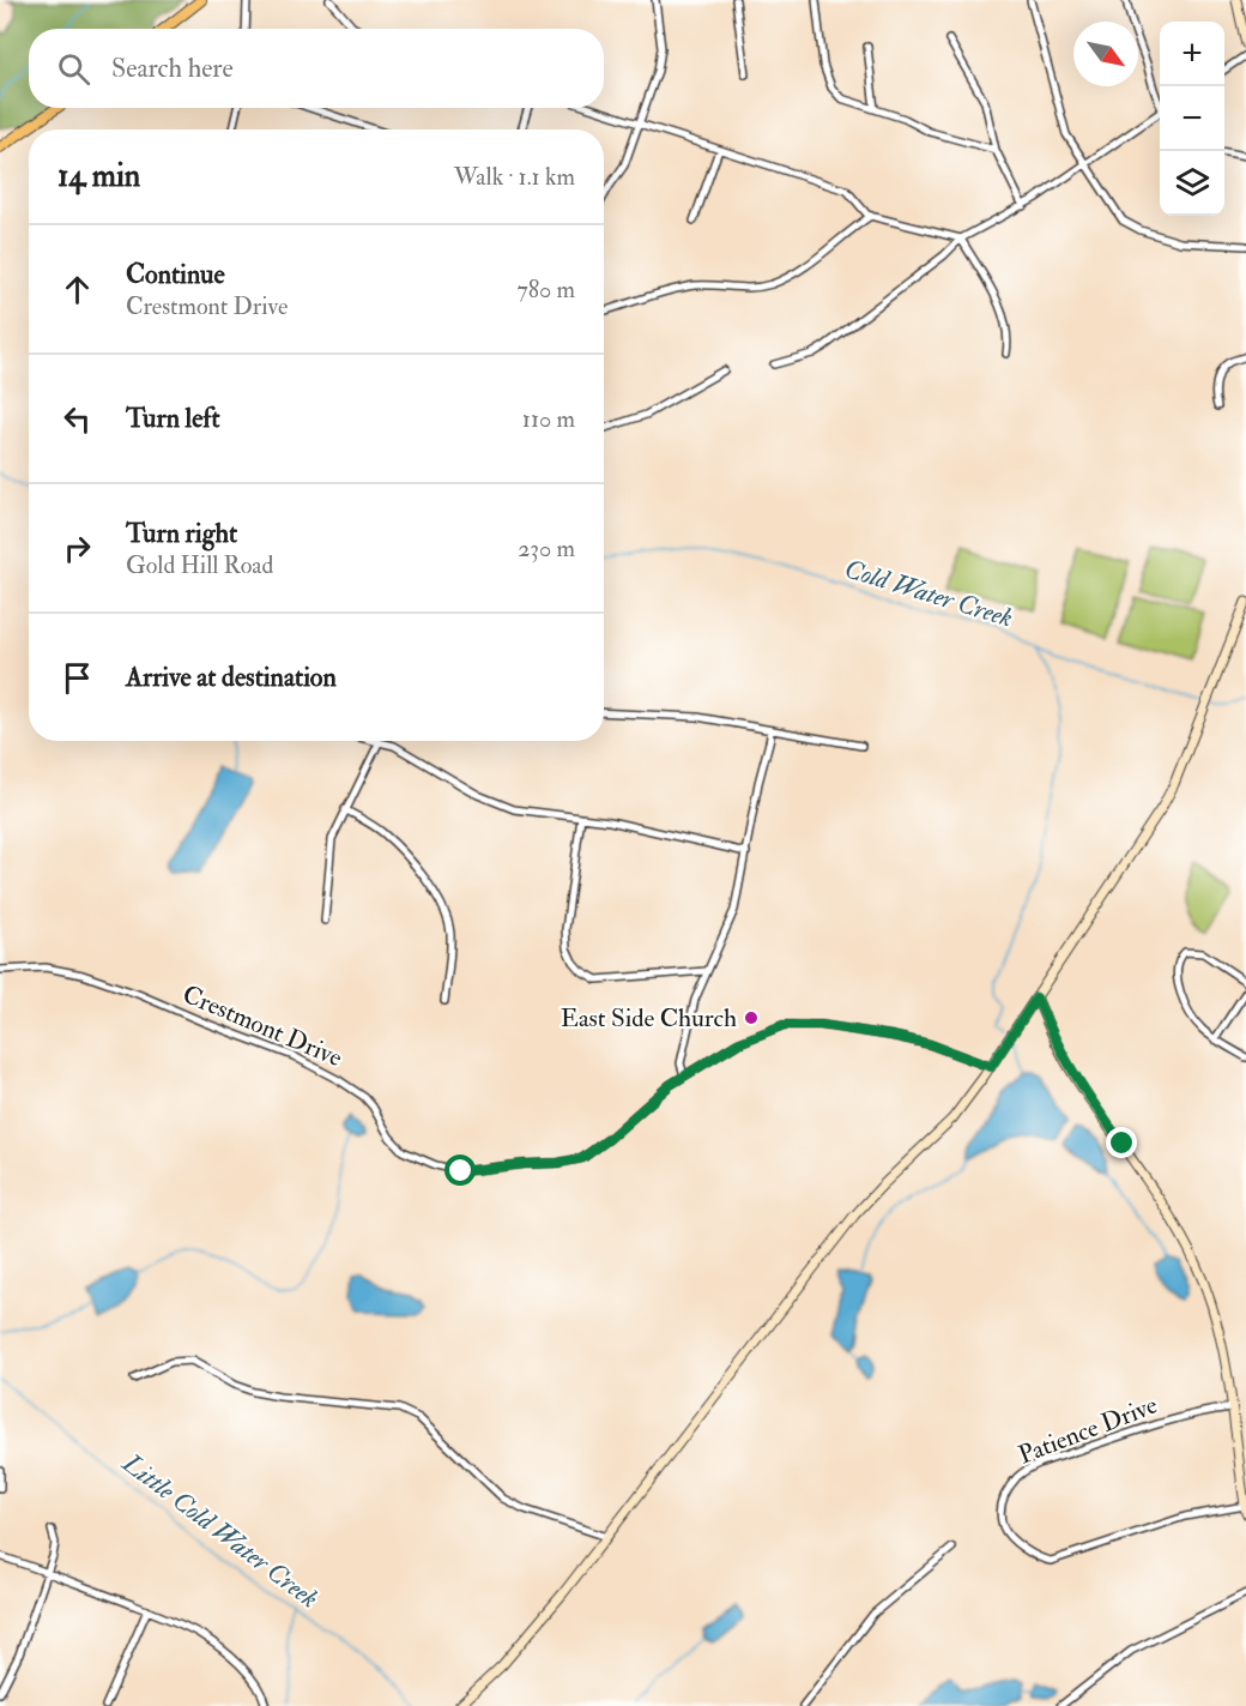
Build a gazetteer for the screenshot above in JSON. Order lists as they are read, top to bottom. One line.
{"streets":{"street":["Crestmont Drive","Patience Drive"]},"water":["Cold Water Creek","Little Cold Water Creek"],"places":["East Side Church"],"north":"bottom right","page":{"map_buttons":["+","−"],"search":"Search here","heading":["14 min","Walk · 1.1 km"],"list":[["Continue","Crestmont Drive","780 m"],["Turn left","110 m"],["Turn right","Gold Hill Road","230 m"],"Arrive at destination"]}}
